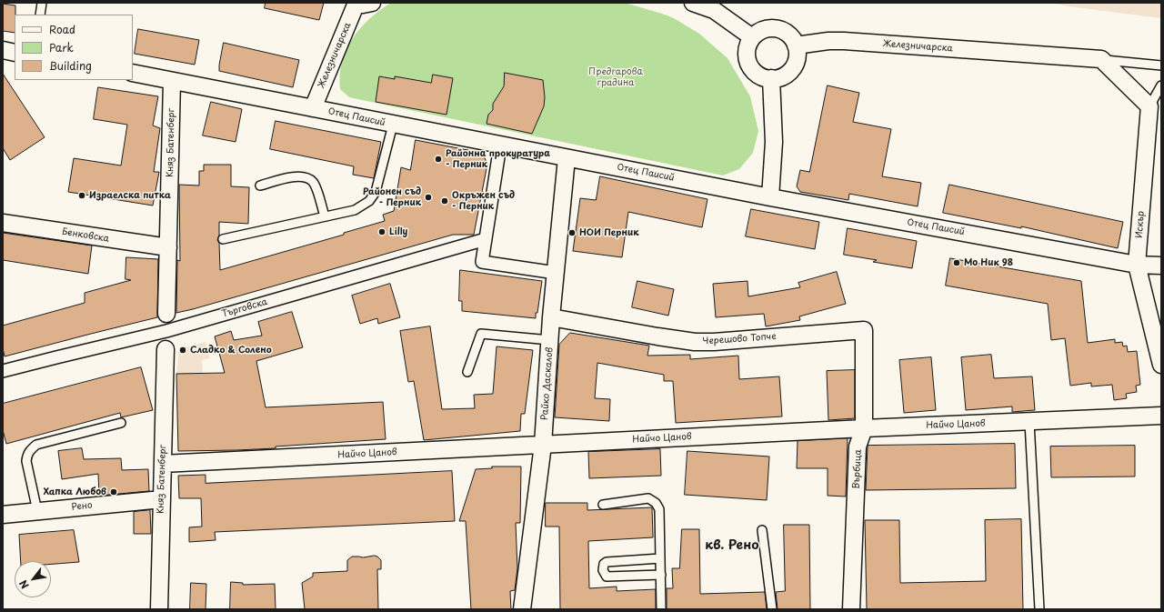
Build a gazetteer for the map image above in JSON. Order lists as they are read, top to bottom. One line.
{"streets":{"street":["Железничарска","Отец Паисий","Княз Батенберг","Искър","Бенковска","Търговска","Черешово Топче","Райко Даскалов","Найчо Цанов","Върбица","Рено"]},"crossings":[["Железничарска","Отец Паисий"],["Отец Паисий","Княз Батенберг"],["Отец Паисий","Искър"],["Отец Паисий","Райко Даскалов"],["Княз Батенберг","Бенковска"],["Княз Батенберг","Найчо Цанов"],["Княз Батенберг","Рено"],["Черешово Топче","Райко Даскалов"],["Черешово Топче","Върбица"],["Райко Даскалов","Найчо Цанов"],["Найчо Цанов","Върбица"]],"districts":["кв. Рено"],"parks":["Предгарова градина"],"places":["Районна прокуратура - Перник","Израелска питка","Районен съд - Перник","Окръжен съд - Перник","Lilly","НОИ Перник","Мо Ник 98","Сладко & Солено","Хапка Любов"],"legend":["Road","Park","Building"],"north":"bottom left"}
